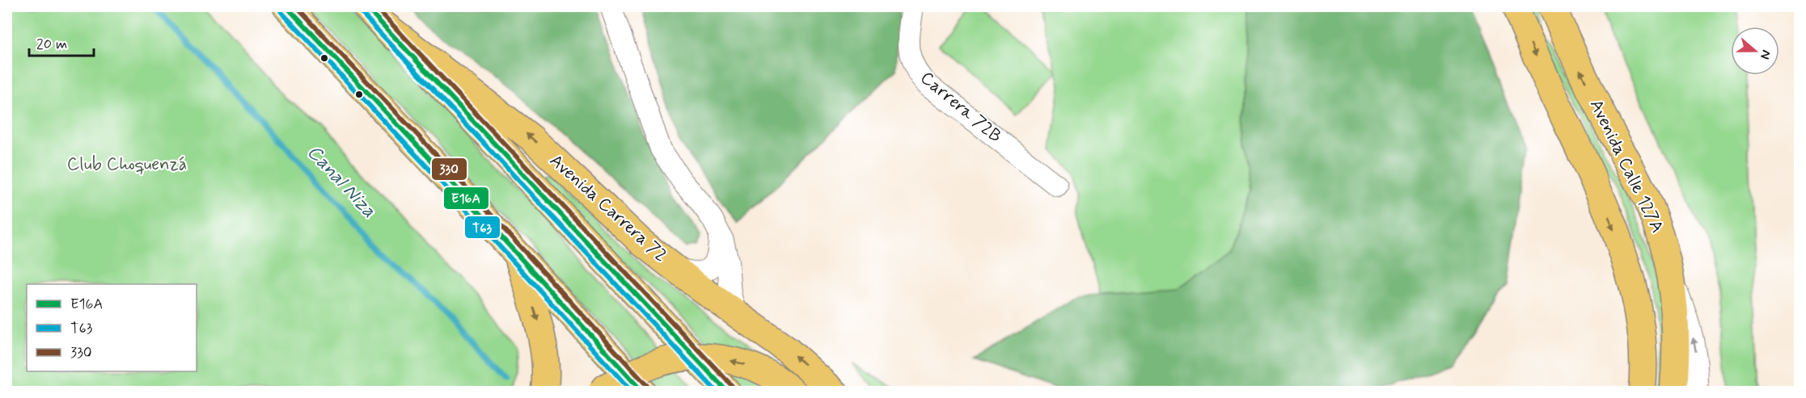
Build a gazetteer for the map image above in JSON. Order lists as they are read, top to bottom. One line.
{"streets":{"main road":["Avenida Calle 127A","Avenida Carrera 72"],"street":["Carrera 72B"]},"water":["Canal Niza"],"parks":["Club Choquenzá"],"lines":["transit line E16A","transit line 330","transit line T63"],"legend":["E16A","T63","330"],"scale_bar":"20 m","north":"right"}
